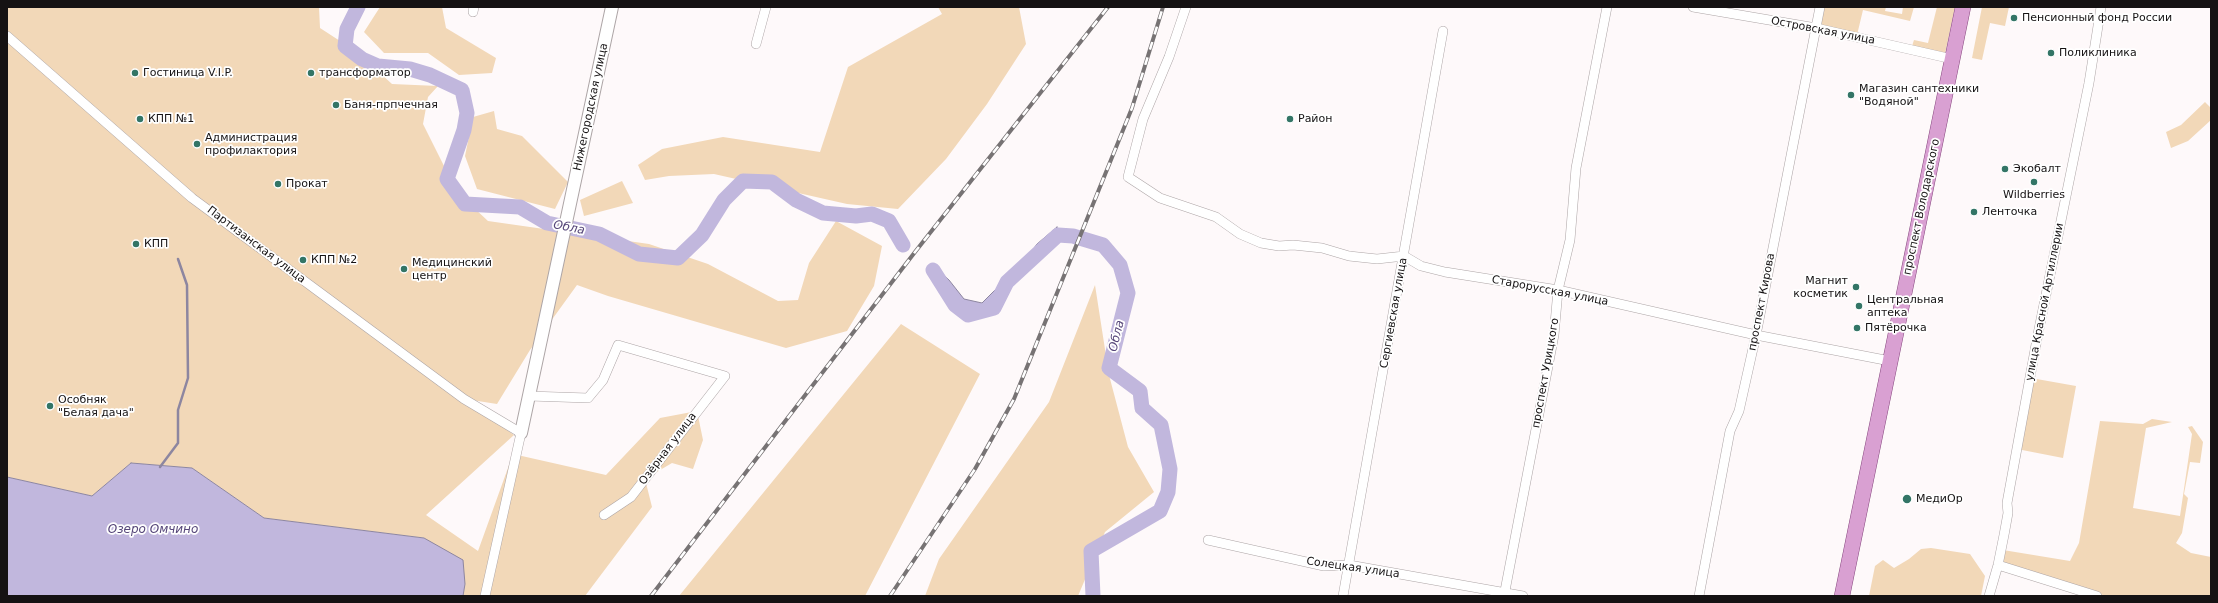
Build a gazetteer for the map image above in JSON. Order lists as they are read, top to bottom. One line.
{"streets":{"main road":["проспект Володарского"],"street":["Островская улица","Нижегородская улица","Партизанская улица","Старорусская улица","проспект Кирова","улица Красной Артиллерии","Сергиевская улица","проспект Урицкого","Озёрная улица","Солецкая улица"]},"crossings":[["Островская улица","проспект Володарского"],["Островская улица","проспект Кирова"],["Нижегородская улица","Озёрная улица"],["проспект Володарского","Старорусская улица"],["Старорусская улица","проспект Кирова"],["Старорусская улица","Сергиевская улица"],["Старорусская улица","проспект Урицкого"],["Сергиевская улица","Солецкая улица"],["проспект Урицкого","Солецкая улица"]],"water":["Обла","Озеро Омчино"],"places":["Пенсионный фонд России","Поликлиника","Гостиница V.I.P.","трансформатор","Магазин сантехники \"Водяной\"","Баня-прпчечная","КПП №1","Район","Администрация профилактория","Экобалт","Wildberries","Прокат","Ленточка","КПП","КПП №2","Медицинский центр","Магнит косметик","Центральная аптека","Пятёрочка","Особняк \"Белая дача\"","МедиОр"]}
